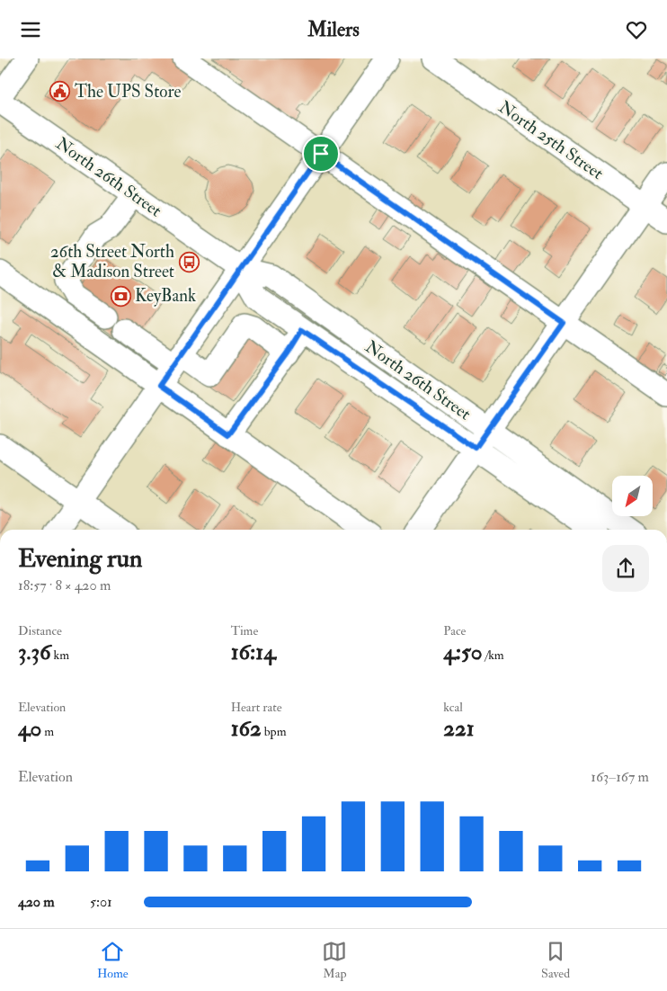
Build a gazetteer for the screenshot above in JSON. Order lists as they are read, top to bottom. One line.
{"streets":{"street":["North 25th Street","North 26th Street"]},"places":{"public building":["The UPS Store"],"bus stop":["26th Street North & Madison Street"],"bank":["KeyBank"]},"north":"bottom left","page":{"header":"Milers","heading":["Evening run","18:57 · 8 × 420 m"],"stats":[["Distance","3.36 km"],["Time","16:14"],["Pace","4:50 /km"],["Elevation","40 m"],["Heart rate","162 bpm"],["kcal","221"]],"chart":["Elevation","163–167 m"],"list":[{"name":"420 m","note":"5:01"}],"tabs":["Home","Map","Saved"]}}
